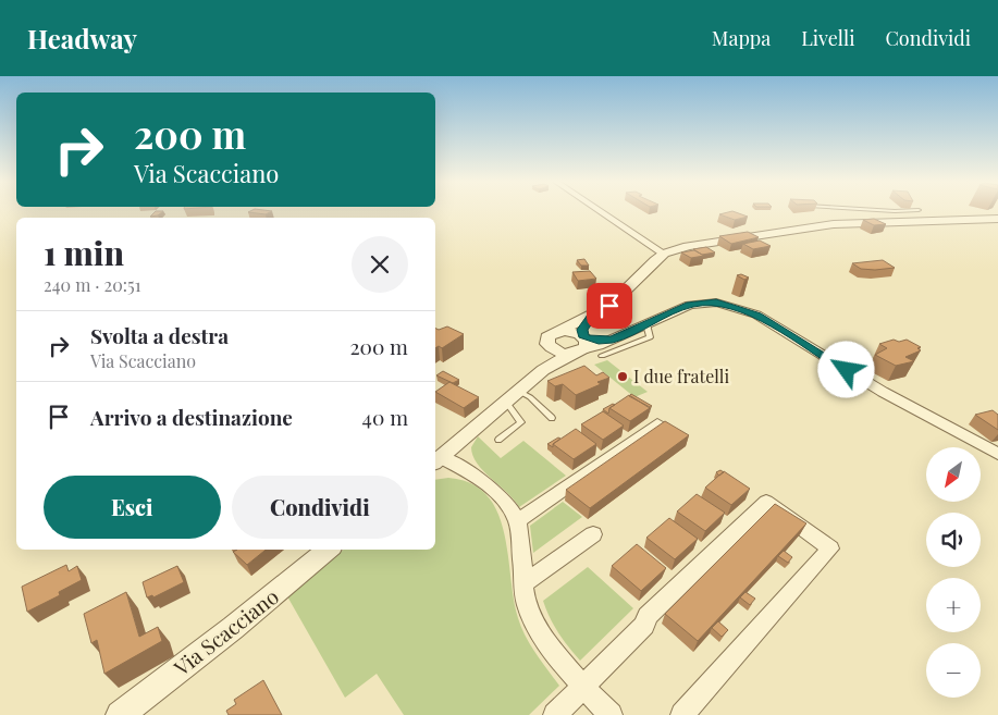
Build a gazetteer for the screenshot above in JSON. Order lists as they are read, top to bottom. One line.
{"streets":{"street":["Via Scacciano"]},"places":["I due fratelli"],"north":"bottom left","page":{"header":"Headway","nav":["Mappa","Livelli","Condividi"],"turn":["200 m","Via Scacciano"],"heading":["1 min","240 m · 20:51"],"list":[{"name":"Svolta a destra","note":"Via Scacciano","value":"200 m"},{"name":"Arrivo a destinazione","value":"40 m"}],"map_buttons":["+","−"],"buttons":["Esci","Condividi"]}}
